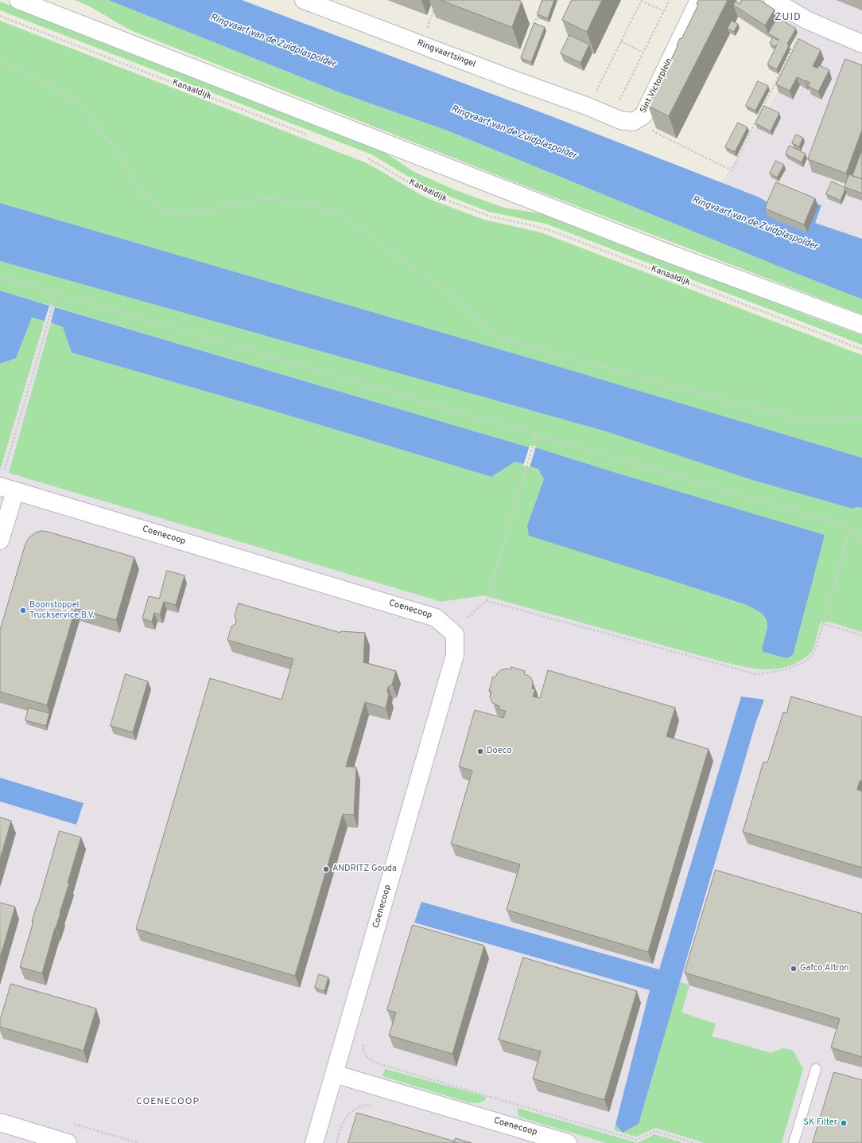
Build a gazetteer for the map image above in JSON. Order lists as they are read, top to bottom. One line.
{"streets":{"street":["Ringvaartsingel","Sint Victorplein","Coenecoop"],"path":["Kanaaldijk"]},"crossings":[["Ringvaartsingel","Sint Victorplein"]],"districts":["ZUID","COENECOOP"],"water":["Ringvaart van de Zuidplaspolder"],"places":["Boonstoppel Truckservice B.V.","Doeco","ANDRITZ Gouda","Gafco Altron","SK Filter"]}
